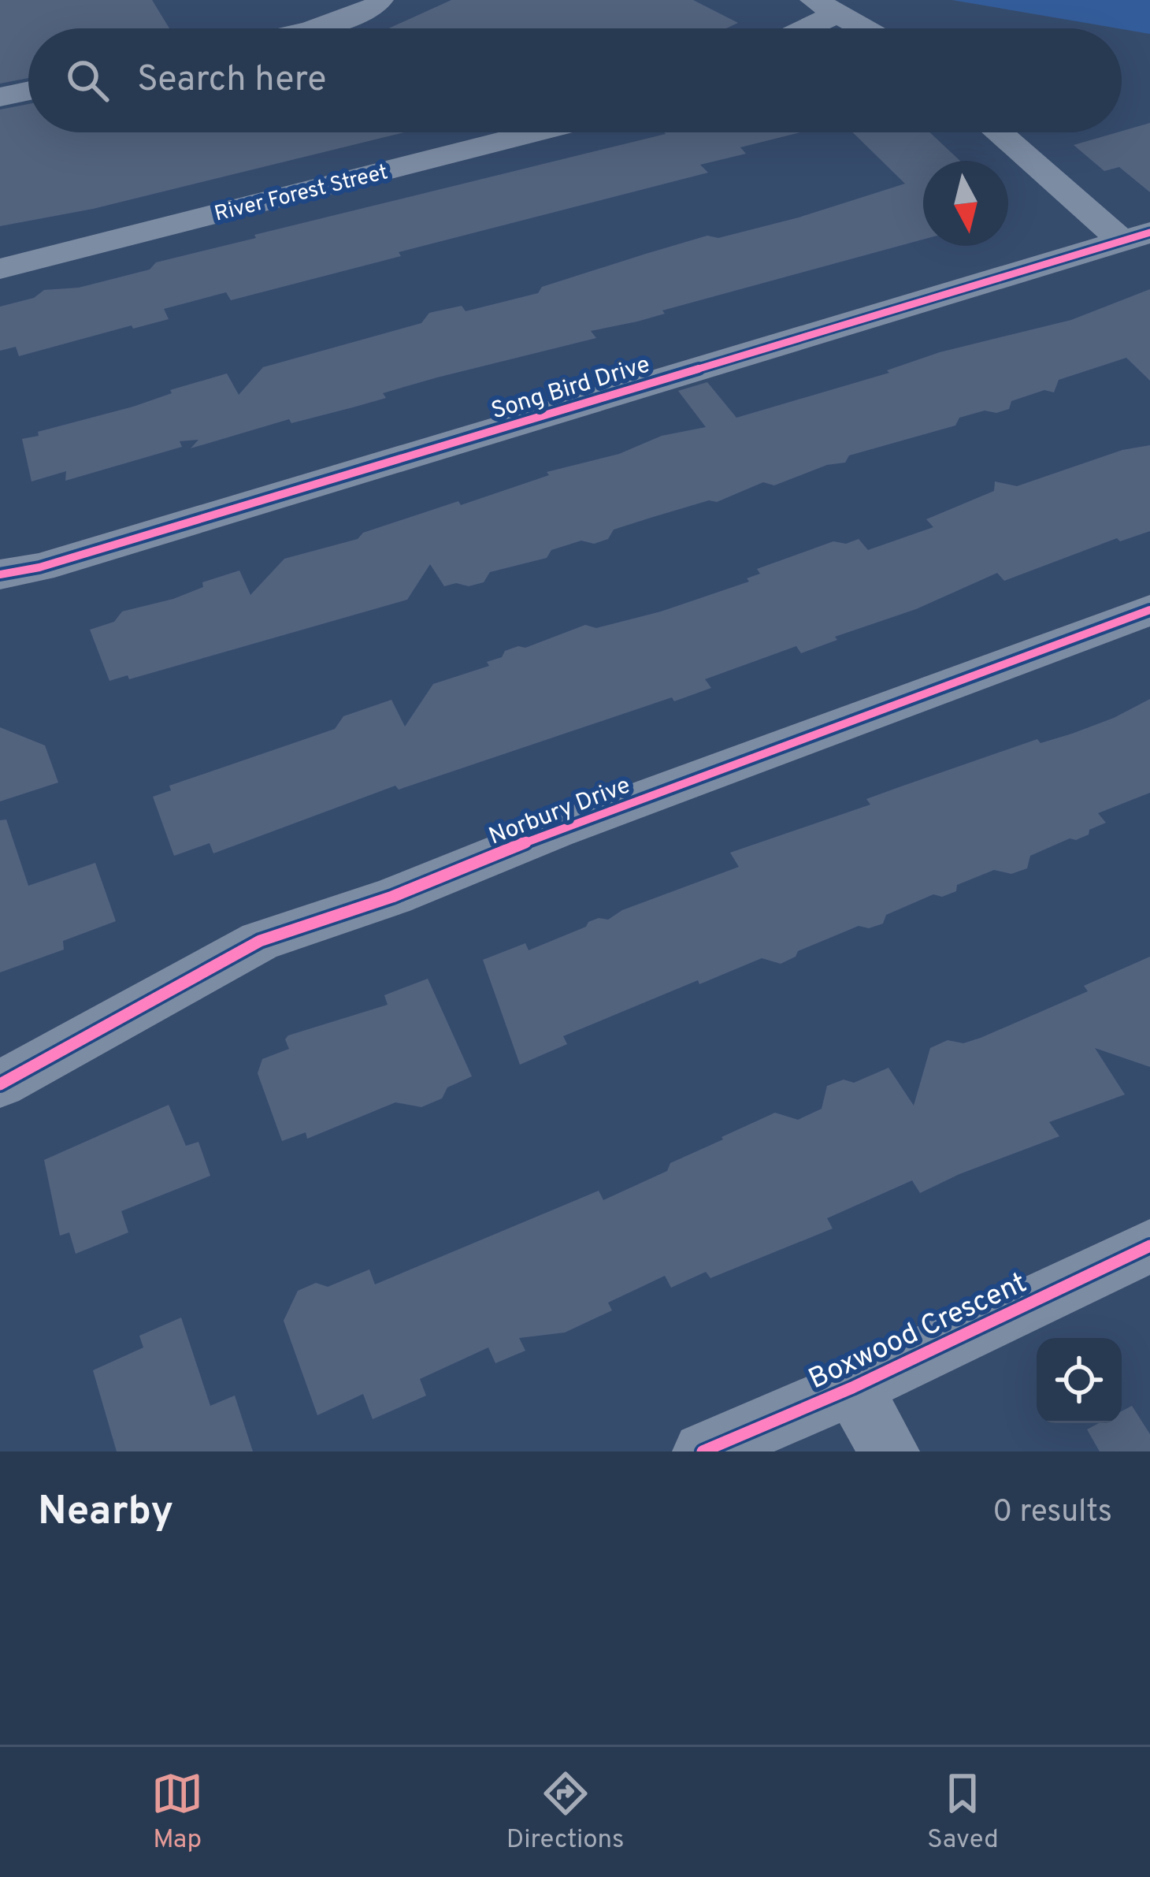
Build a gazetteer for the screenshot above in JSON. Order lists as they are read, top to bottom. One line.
{"streets":{"street":["River Forest Street","Song Bird Drive","Norbury Drive","Boxwood Crescent"]},"north":"bottom","page":{"search":"Search here","heading":["Nearby","0 results"],"nav":["Map","Directions","Saved"]}}
